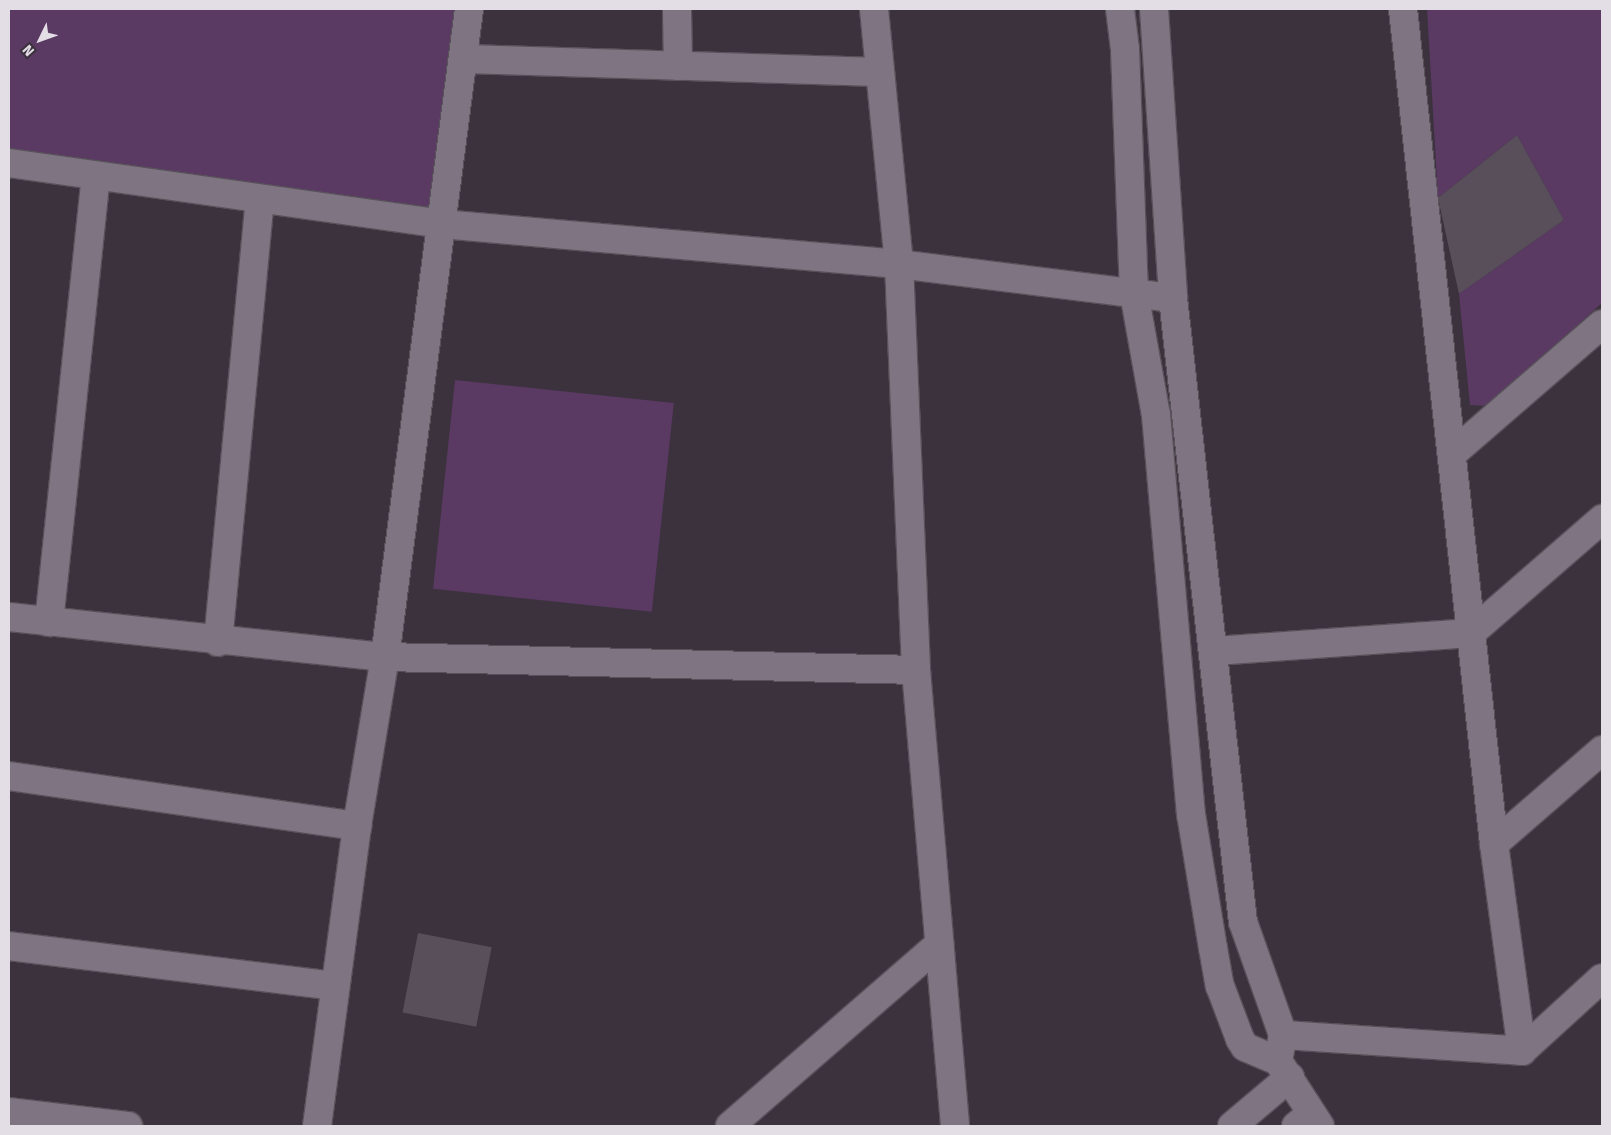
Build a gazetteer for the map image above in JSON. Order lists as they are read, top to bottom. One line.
{"north":"bottom left"}
